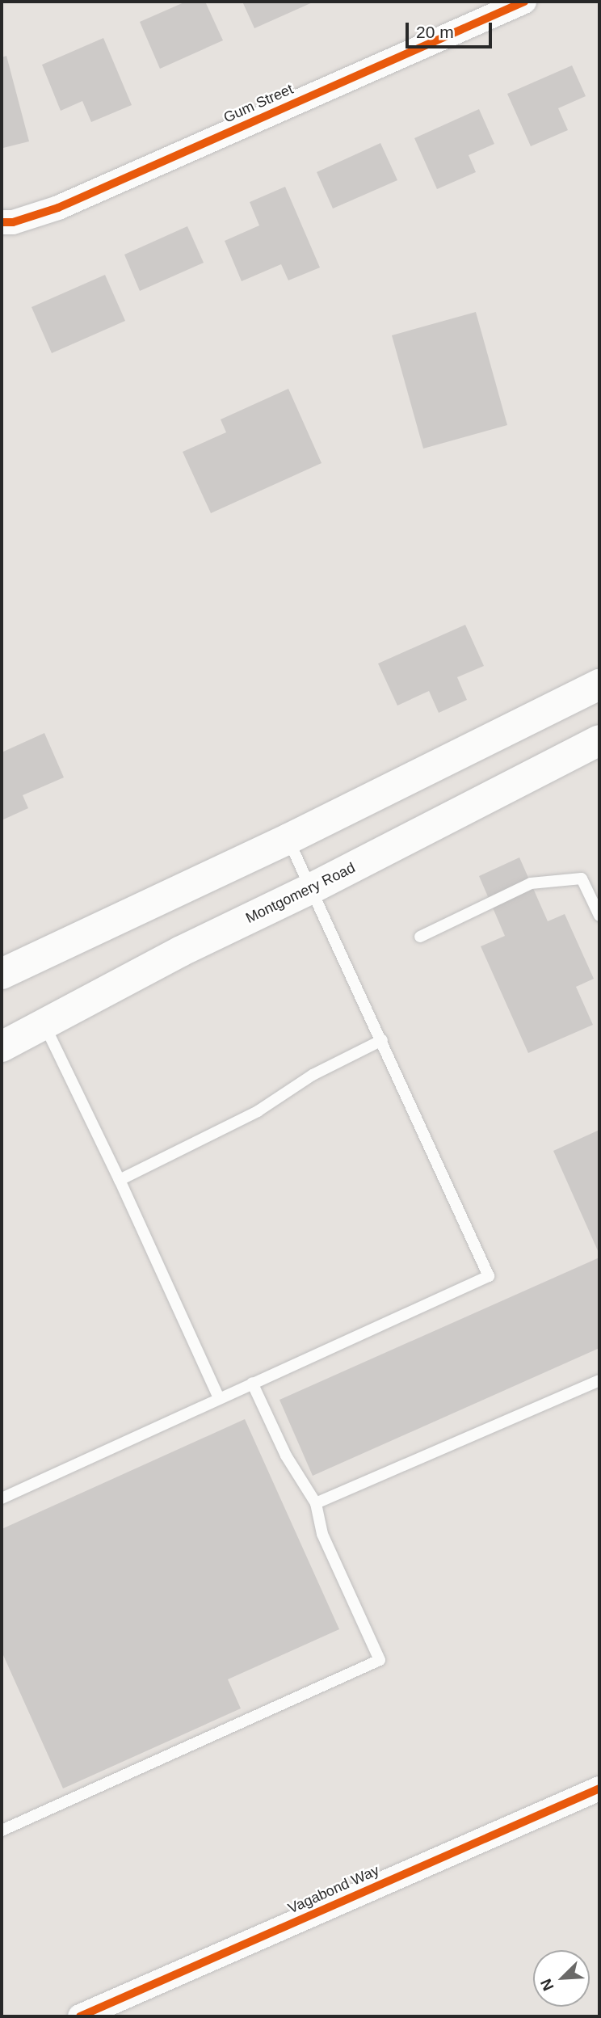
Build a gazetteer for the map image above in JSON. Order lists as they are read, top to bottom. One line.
{"streets":{"main road":["Montgomery Road"],"street":["Gum Street","Vagabond Way"]},"scale_bar":"20 m","north":"bottom left"}
